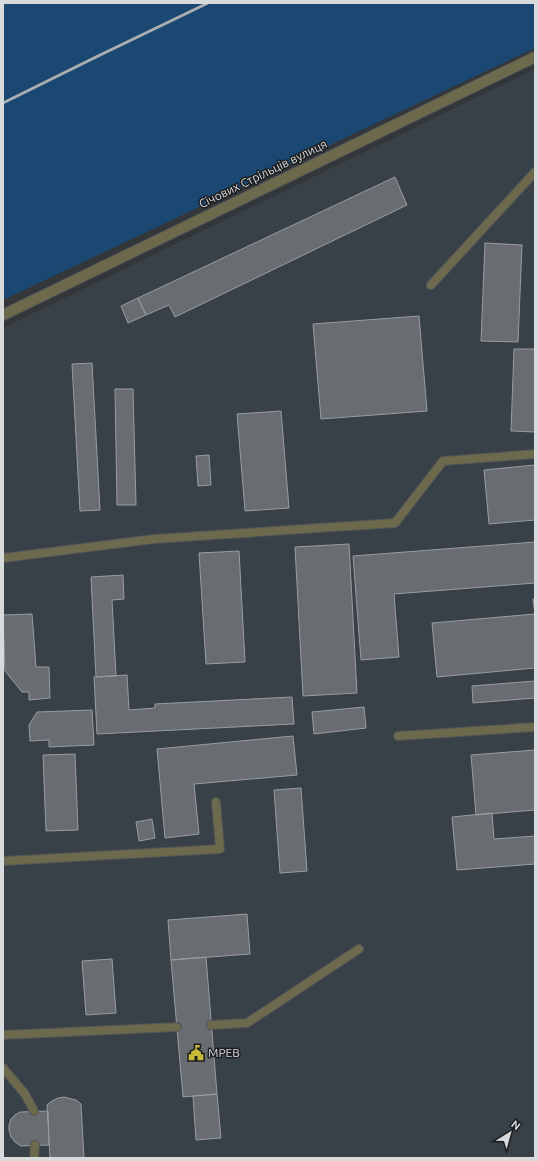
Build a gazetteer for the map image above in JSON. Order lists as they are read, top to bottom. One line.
{"streets":{"street":["Січових Стрільців вулиця"]},"places":{"public building":["МРЕВ"]},"north":"top right"}
